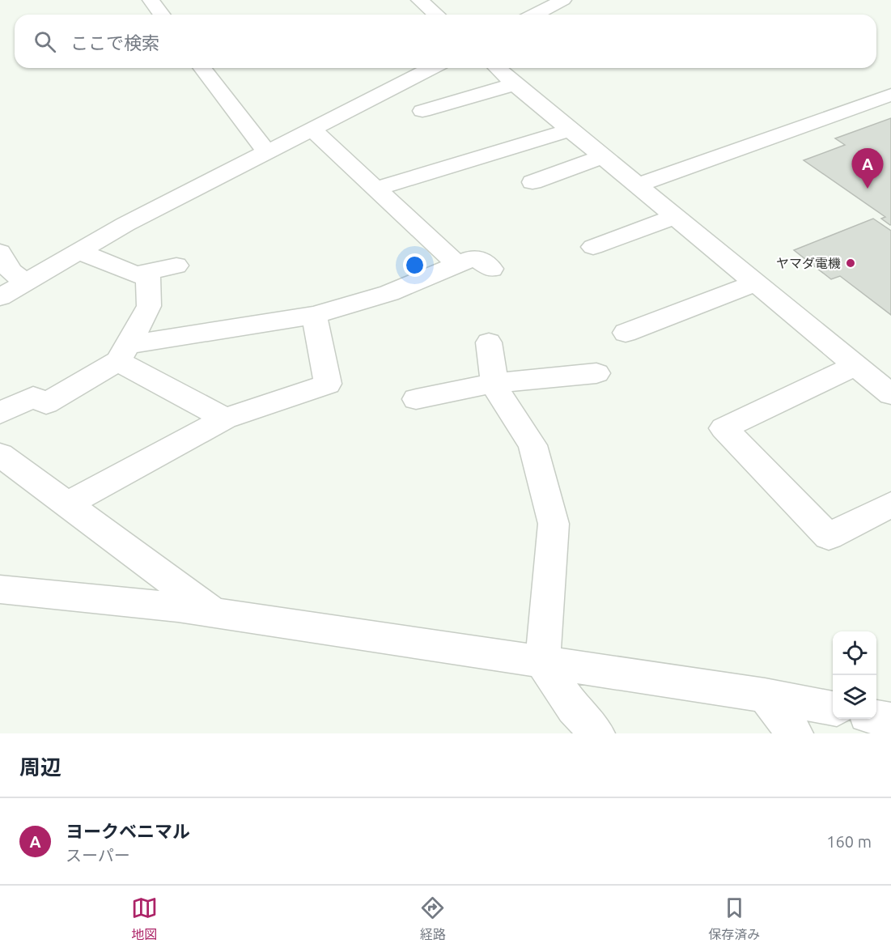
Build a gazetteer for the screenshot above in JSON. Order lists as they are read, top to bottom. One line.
{"places":["ヤマダ電機"],"page":{"search":"ここで検索","pins":"A","heading":"周辺","list":[{"mark":"A","name":"ヨークベニマル","note":"スーパー","value":"160 m"}],"nav":["地図","経路","保存済み"]}}
